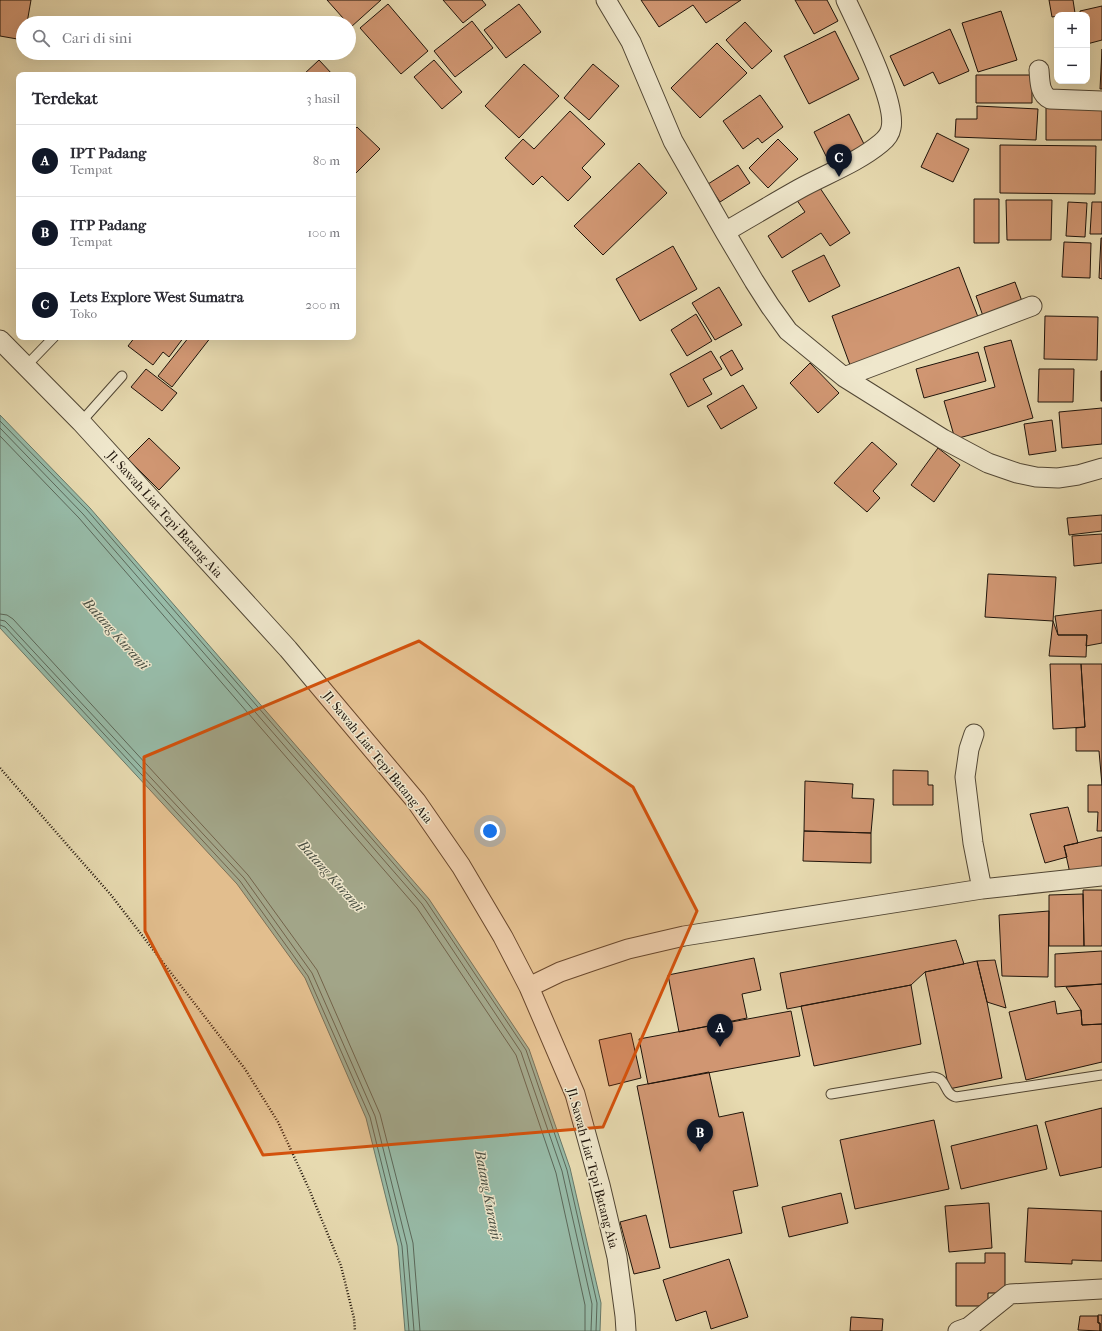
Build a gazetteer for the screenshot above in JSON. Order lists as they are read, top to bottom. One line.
{"streets":{"street":["Jl. Sawah Liat Tepi Batang Aia"]},"water":["Batang Kuranji"],"page":{"map_buttons":["+","−"],"search":"Cari di sini","heading":["Terdekat","3 hasil"],"list":[{"mark":"A","name":"IPT Padang","note":"Tempat","value":"80 m"},{"mark":"B","name":"ITP Padang","note":"Tempat","value":"100 m"},{"mark":"C","name":"Lets Explore West Sumatra","note":"Toko","value":"200 m"}],"pins":["C","A","B"]}}
